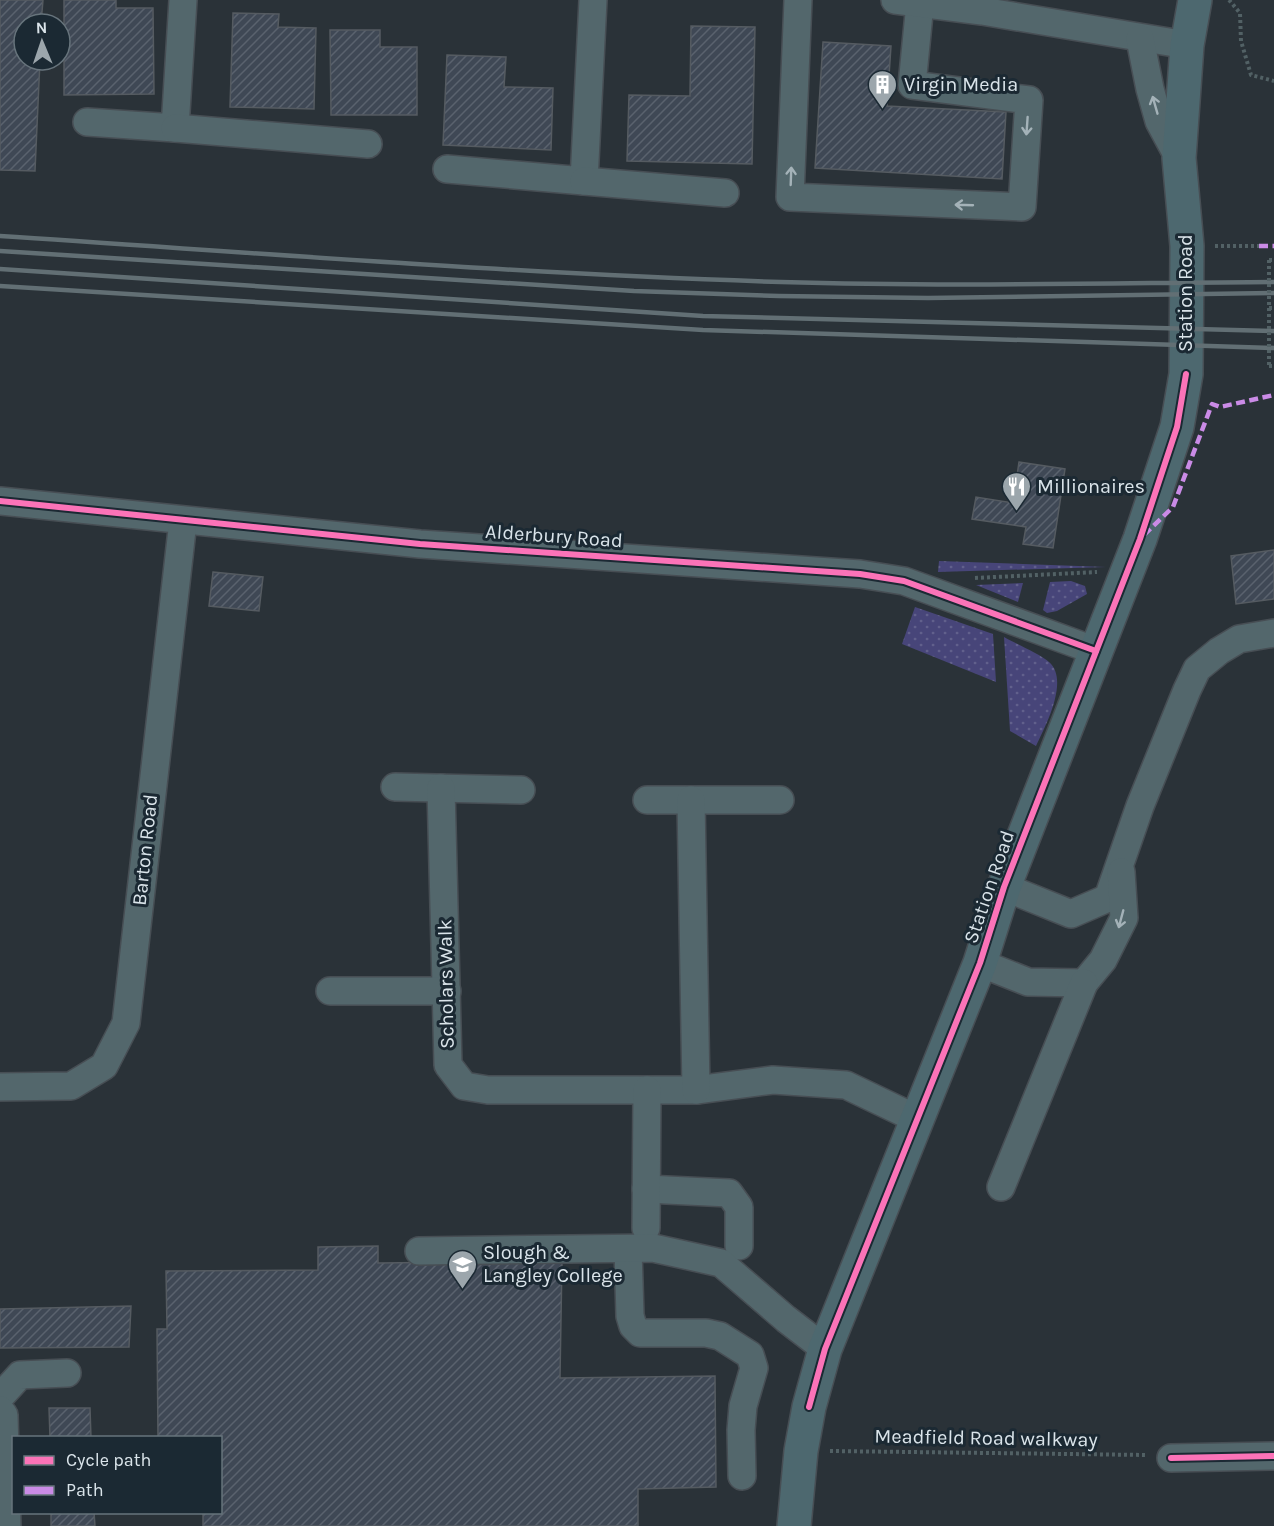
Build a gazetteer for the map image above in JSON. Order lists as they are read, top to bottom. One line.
{"streets":{"main road":["Station Road"],"street":["Alderbury Road","Barton Road","Scholars Walk"],"path":["Meadfield Road walkway"]},"crossings":[["Station Road","Alderbury Road"],["Station Road","Scholars Walk"],["Station Road","Meadfield Road walkway"],["Alderbury Road","Barton Road"]],"places":{"building":["Virgin Media"],"restaurant":["Millionaires"],"school or university":["Slough & Langley College"]},"legend":["Cycle path","Path"],"north":"top"}
